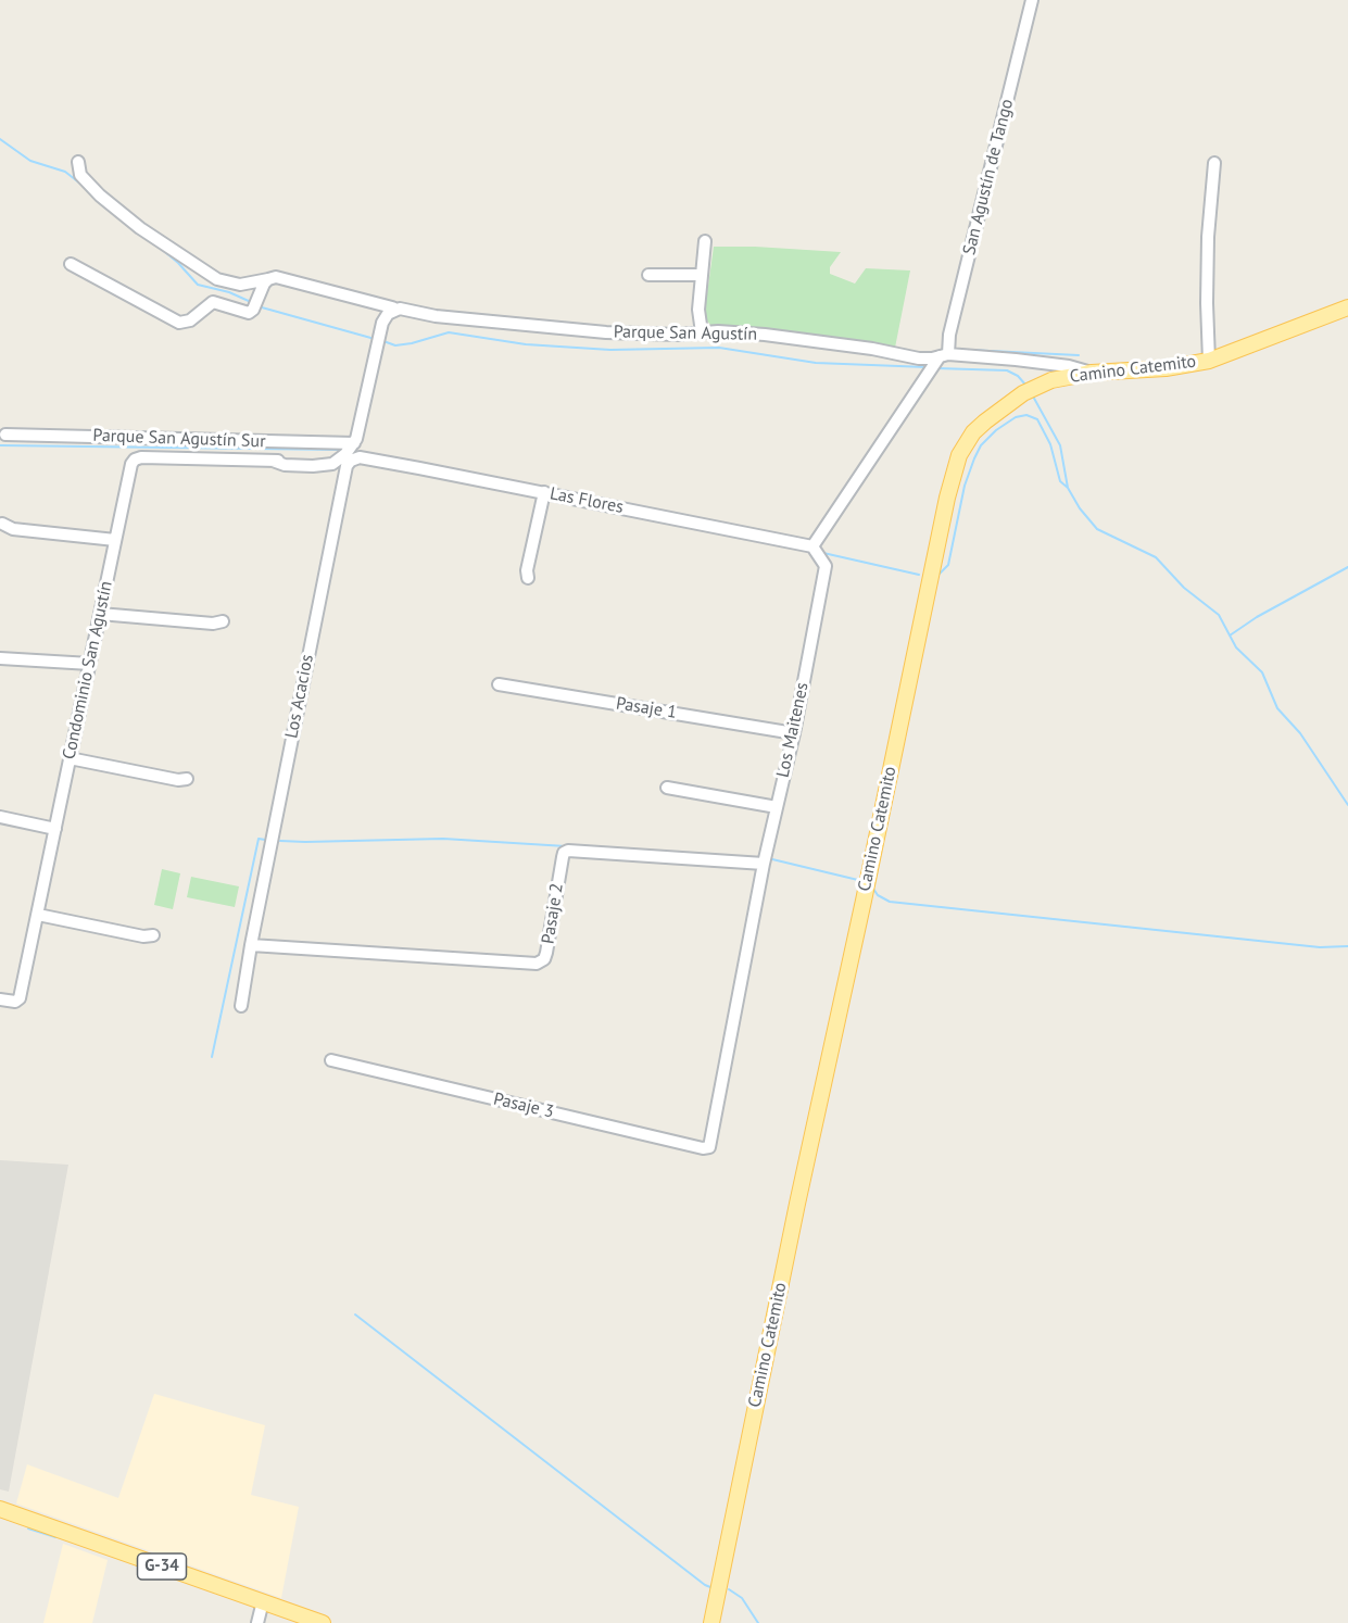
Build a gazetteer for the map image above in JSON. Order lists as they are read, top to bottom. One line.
{"streets":{"main road":["Camino Catemito","G-34"],"street":["San Agustín de Tango","Parque San Agustín","Parque San Agustín Sur","Las Flores","Condominio San Agustín","Los Acacios","Pasaje 1","Los Maitenes","Pasaje 2","Pasaje 3"]},"crossings":[["San Agustín de Tango","Parque San Agustín"],["Parque San Agustín","Camino Catemito"],["Parque San Agustín Sur","Condominio San Agustín"],["Las Flores","Los Acacios"],["Las Flores","Los Maitenes"],["Los Acacios","Pasaje 2"],["Pasaje 1","Los Maitenes"],["Los Maitenes","Pasaje 2"],["Los Maitenes","Pasaje 3"]]}
